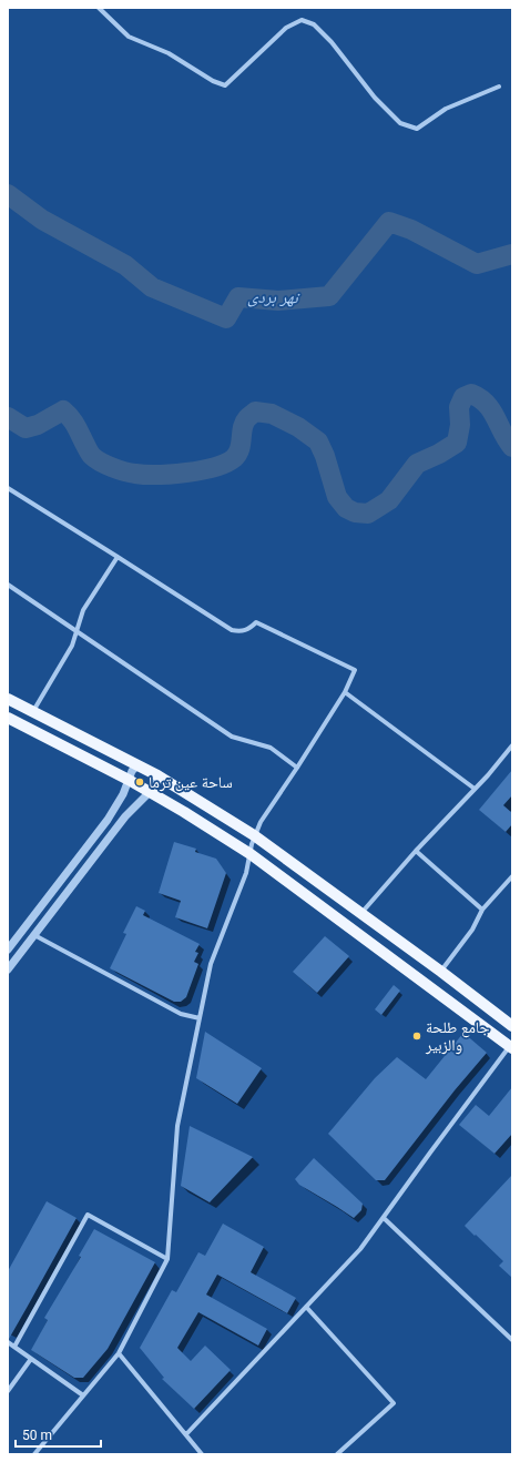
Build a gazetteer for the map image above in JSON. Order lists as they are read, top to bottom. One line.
{"water":["نهر بردى"],"places":["ساحة عين ترما","جامع طلحة والزبير"],"scale_bar":"50 m"}
